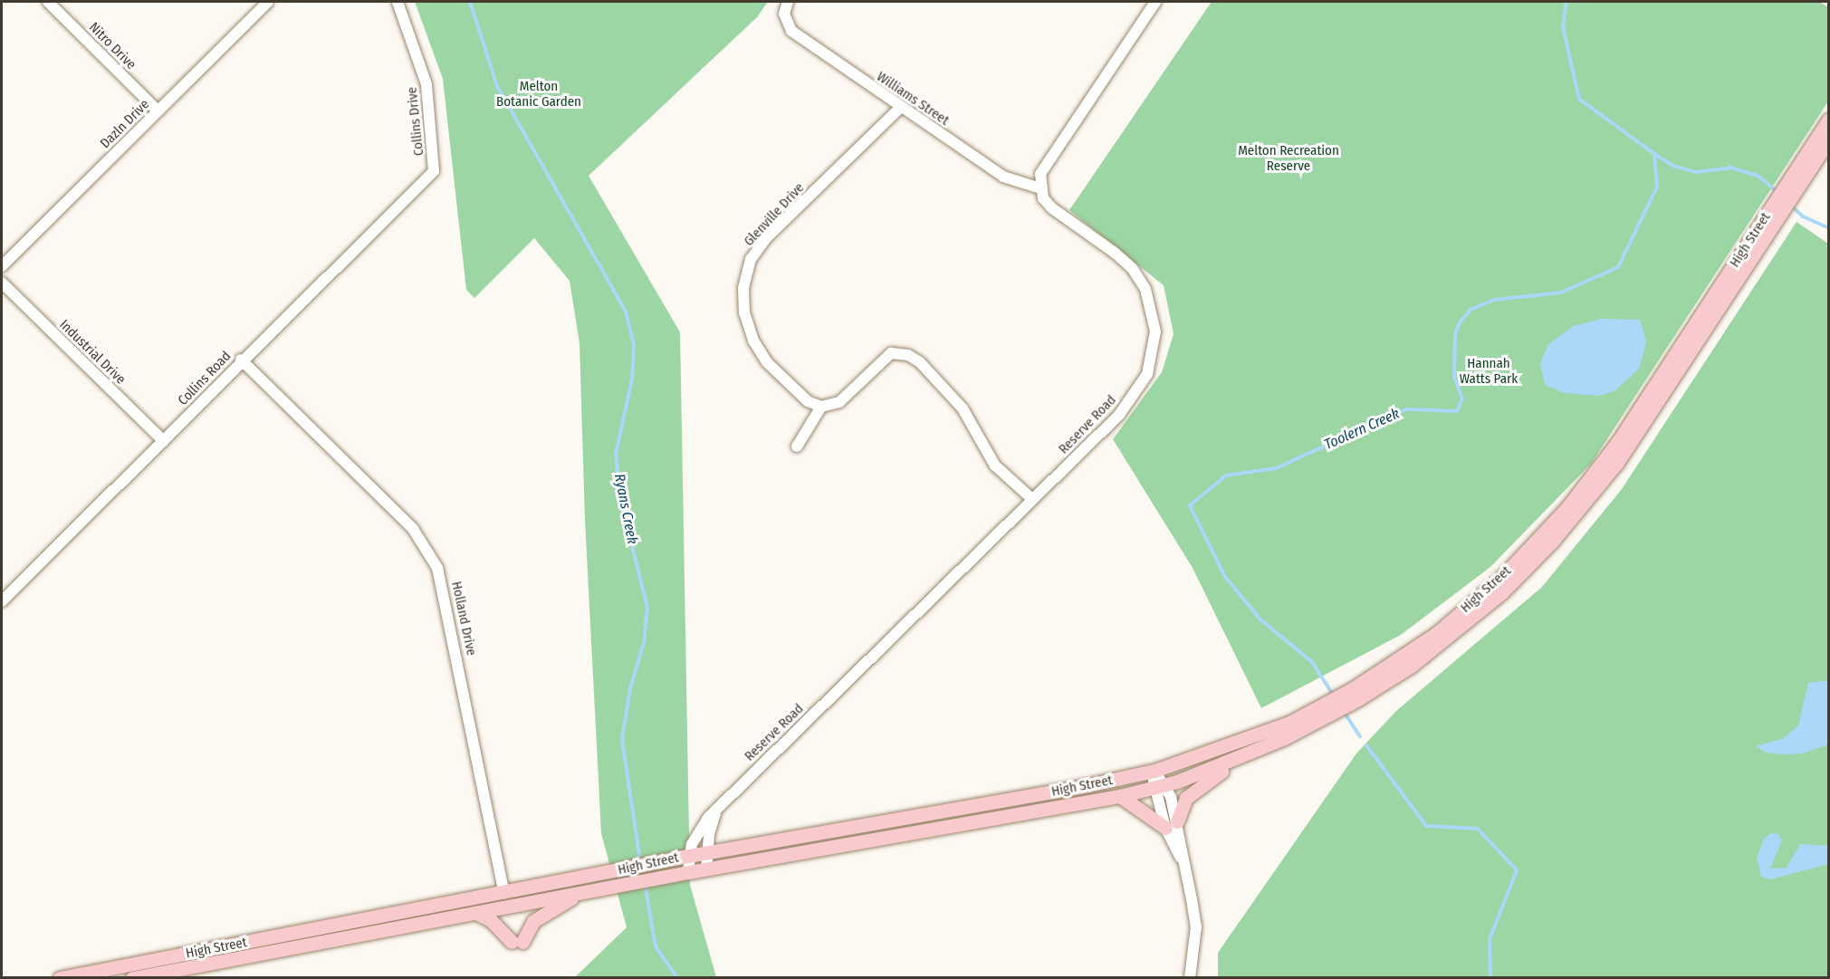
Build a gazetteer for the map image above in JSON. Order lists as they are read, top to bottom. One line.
{"streets":{"main road":["High Street"],"street":["Nitro Drive","Williams Street","Collins Drive","Dazln Drive","Glenville Drive","Industrial Drive","Collins Road","Reserve Road","Holland Drive"]},"crossings":[["Nitro Drive","Dazln Drive"],["Williams Street","Glenville Drive"],["Williams Street","Reserve Road"],["Collins Drive","Collins Road"],["High Street","Reserve Road"],["High Street","Holland Drive"],["Industrial Drive","Collins Road"],["Collins Road","Holland Drive"]],"water":["Toolern Creek","Ryans Creek"],"parks":["Melton Botanic Garden","Melton Recreation Reserve","Hannah Watts Park"]}
